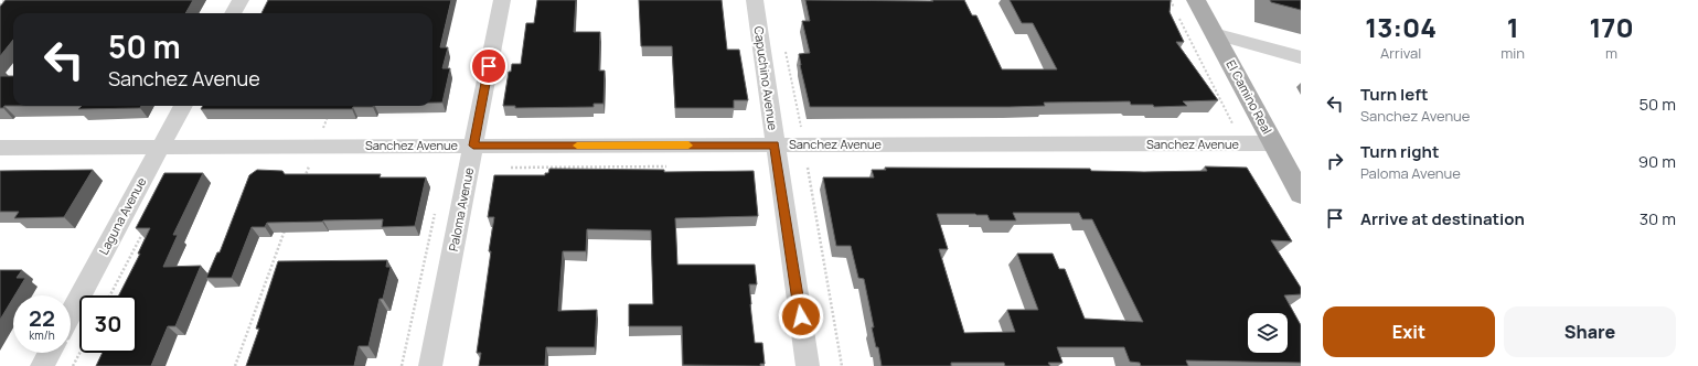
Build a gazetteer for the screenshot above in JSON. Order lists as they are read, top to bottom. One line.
{"streets":{"main road":["El Camino Real"],"street":["Capuchino Avenue","Sanchez Avenue","Paloma Avenue","Laguna Avenue"]},"crossings":[["Capuchino Avenue","Sanchez Avenue"],["El Camino Real","Sanchez Avenue"],["Sanchez Avenue","Paloma Avenue"],["Sanchez Avenue","Laguna Avenue"]],"page":{"eta":["13:04","Arrival","1","min","170","m"],"turn":["50 m","Sanchez Avenue"],"list":[{"name":"Turn left","note":"Sanchez Avenue","value":"50 m"},{"name":"Turn right","note":"Paloma Avenue","value":"90 m"},{"name":"Arrive at destination","value":"30 m"}],"speed":"22 km/h","limit":"30","buttons":["Exit","Share"]}}
